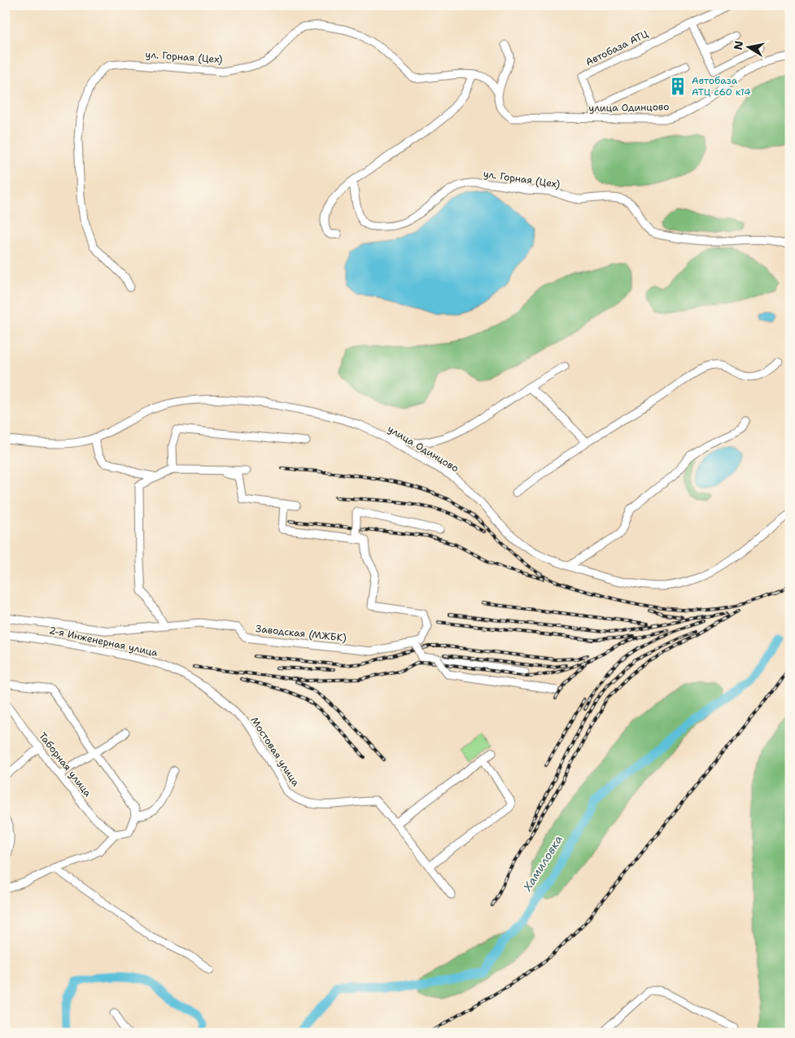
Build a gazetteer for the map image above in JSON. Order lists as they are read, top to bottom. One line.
{"streets":{"street":["Автобаза АТЦ","ул. Горная (Цех)","улица Одинцово","Заводская (МЖБК)","2-я Инженерная улица","Мостовая улица","Таборная улица"]},"crossings":[["Автобаза АТЦ","улица Одинцово"],["ул. Горная (Цех)","улица Одинцово"],["2-я Инженерная улица","Мостовая улица"]],"water":["Хамиловка"],"places":{"building":["Автобаза АТЦ с60 к14"]},"north":"left"}
